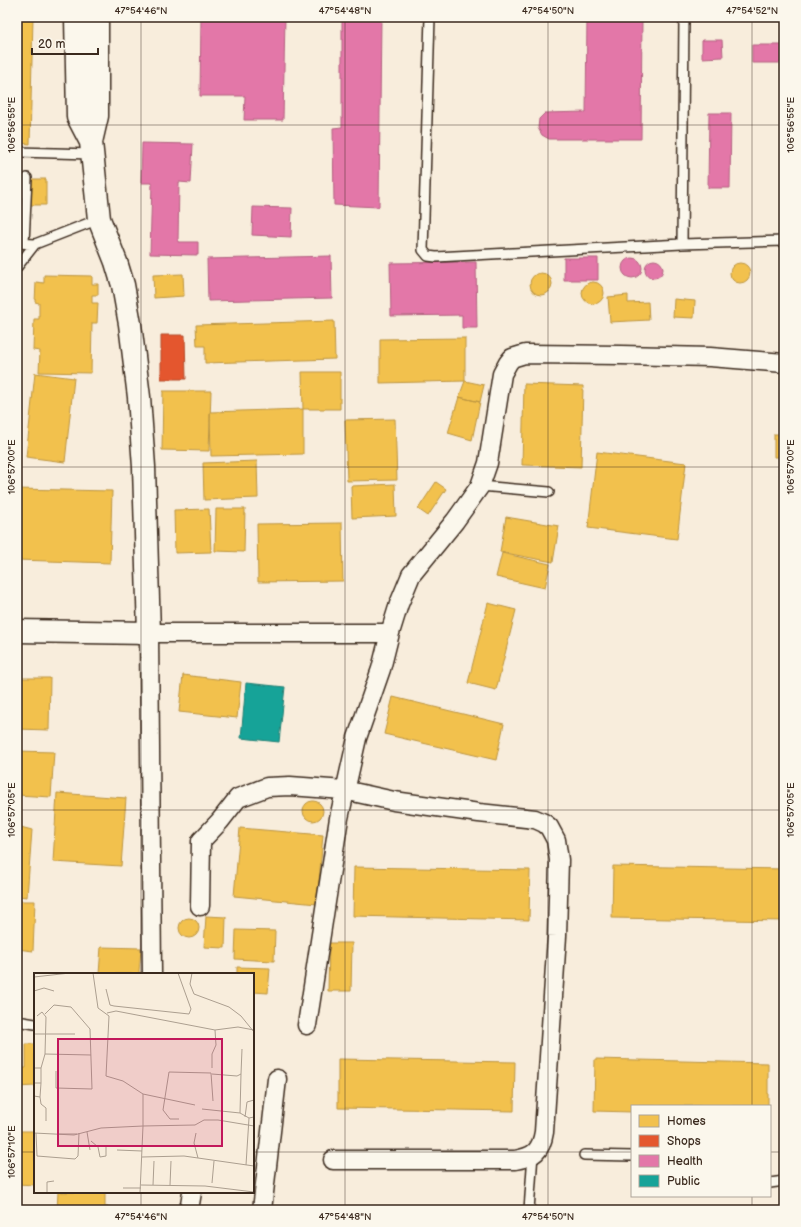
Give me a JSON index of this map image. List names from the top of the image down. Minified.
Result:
{"legend":["Homes","Shops","Health","Public"],"scale_bar":"20 m","coordinates":["47°54'46\"N","47°54'48\"N","47°54'50\"N","47°54'52\"N","106°56'55\"E","106°57'00\"E","106°57'05\"E","106°57'10\"E"]}
